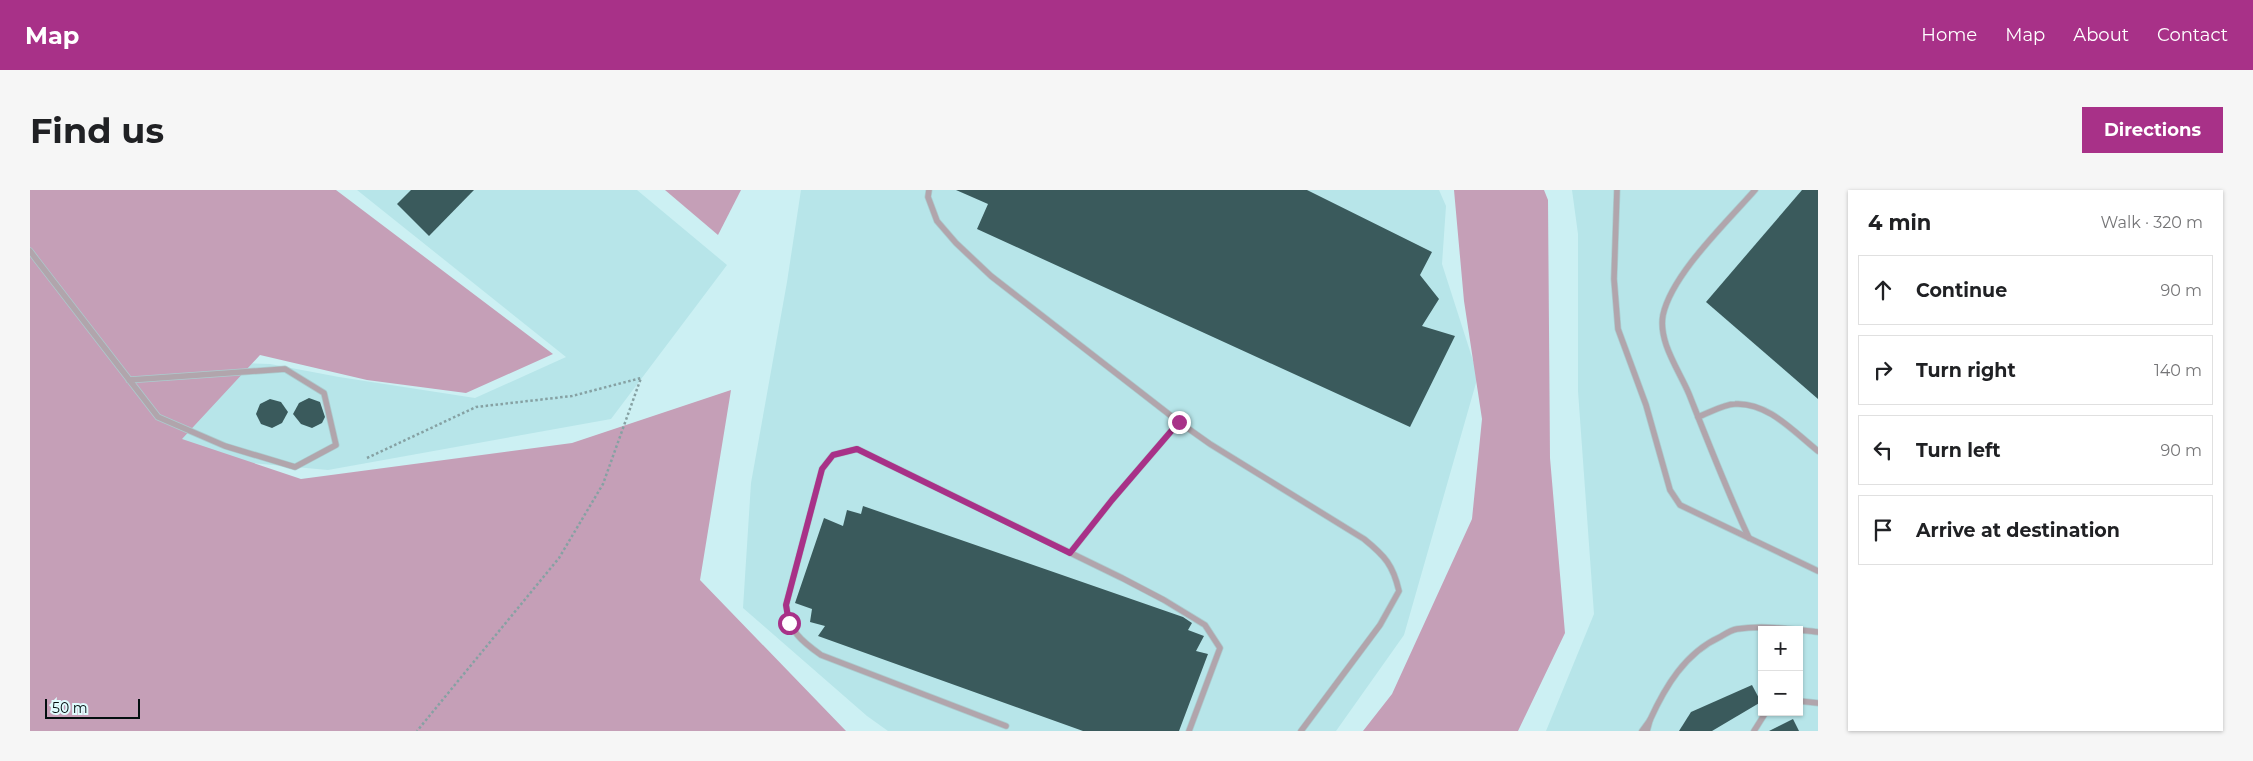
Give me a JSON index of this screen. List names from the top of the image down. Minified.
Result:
{"scale_bar":"50 m","page":{"header":"Map","nav":["Home","Map","About","Contact"],"buttons":"Directions","title":"Find us","heading":["4 min","Walk · 320 m"],"list":[["Continue","90 m"],["Turn right","140 m"],["Turn left","90 m"],"Arrive at destination"],"map_buttons":["+","−"],"scale":"50 m"}}
